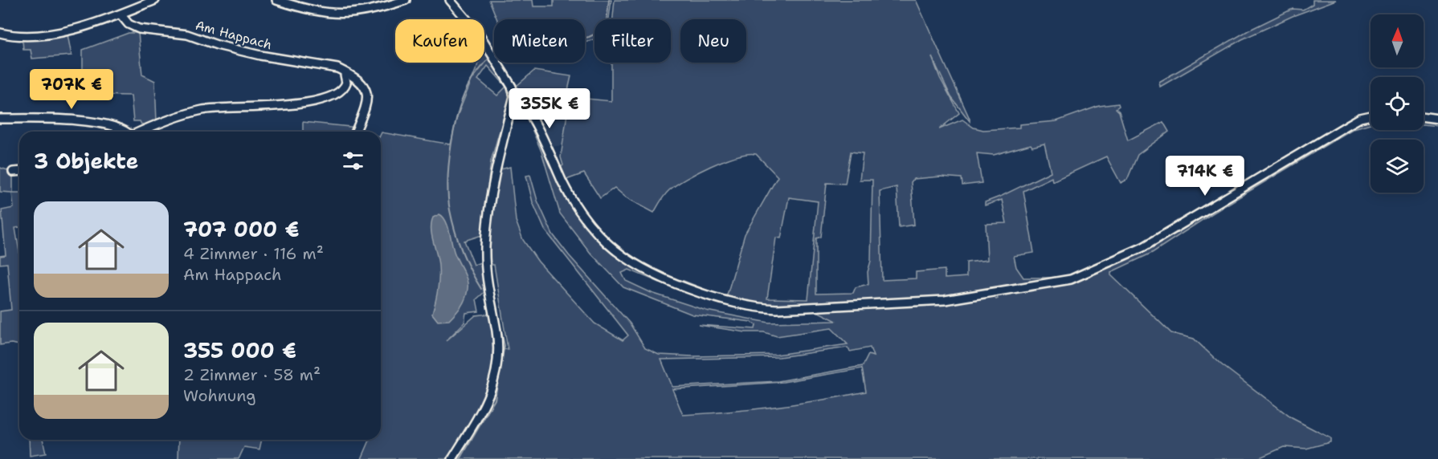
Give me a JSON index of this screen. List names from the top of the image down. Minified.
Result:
{"streets":{"street":["Am Happach"]},"north":"top","page":{"chip":["Kaufen","Mieten","Filter","Neu"],"price":["707K €","355K €","714K €"],"heading":"3 Objekte","list":[{"name":"707 000 €","note":"4 Zimmer · 116 m² · Am Happach"},{"name":"355 000 €","note":"2 Zimmer · 58 m² · Wohnung"}]}}
